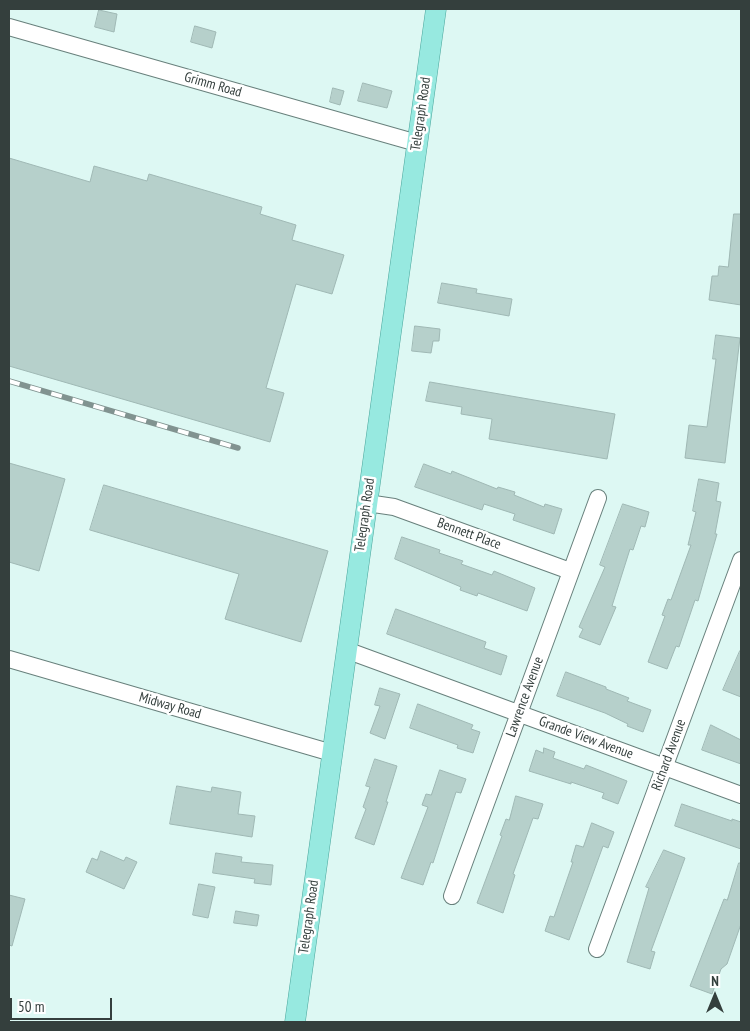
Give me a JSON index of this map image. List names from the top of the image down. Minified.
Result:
{"streets":{"main road":["Telegraph Road"],"street":["Grimm Road","Bennett Place","Lawrence Avenue","Midway Road","Grande View Avenue","Richard Avenue"]},"crossings":[["Grimm Road","Telegraph Road"],["Telegraph Road","Bennett Place"],["Telegraph Road","Midway Road"],["Telegraph Road","Grande View Avenue"],["Bennett Place","Lawrence Avenue"],["Lawrence Avenue","Grande View Avenue"],["Grande View Avenue","Richard Avenue"]],"scale_bar":"50 m","north":"top"}
